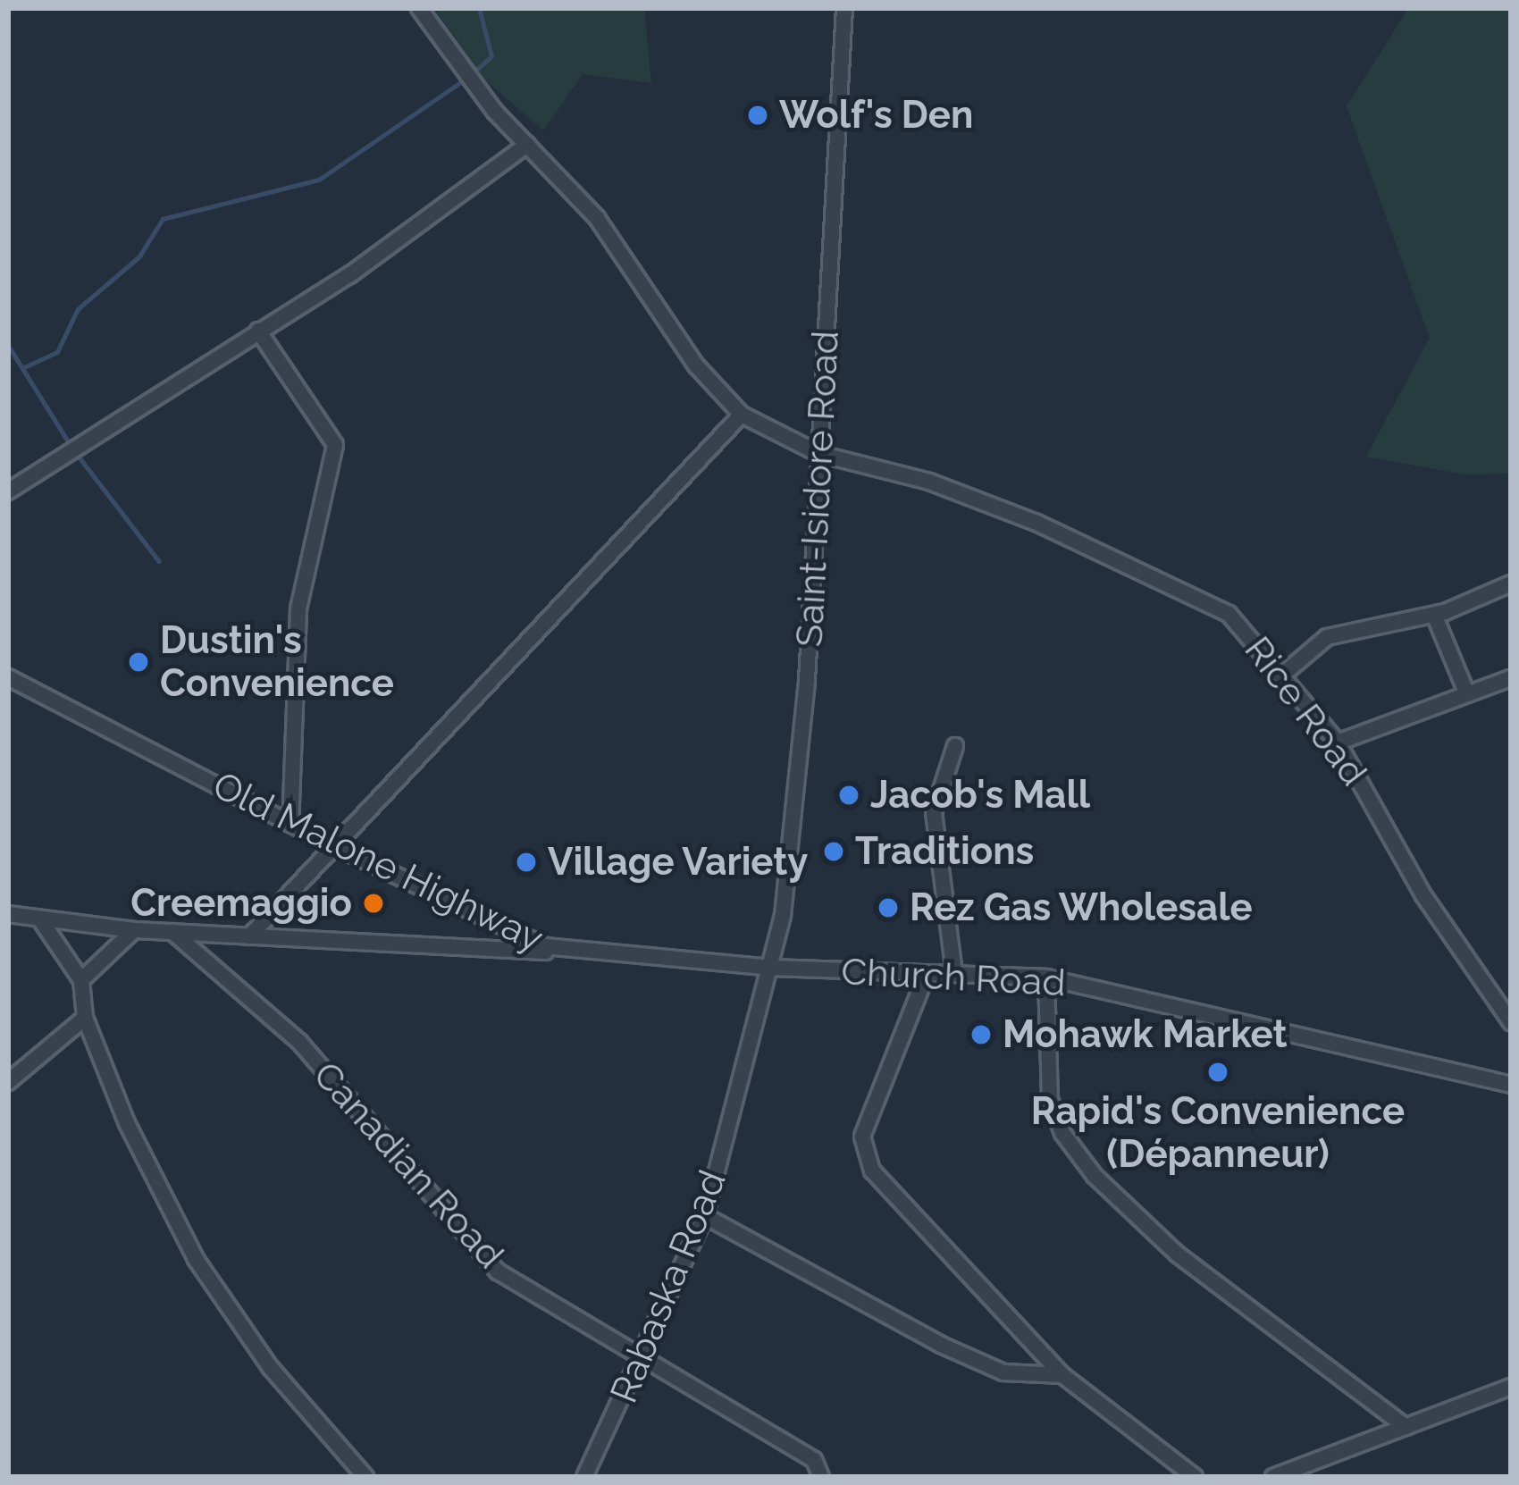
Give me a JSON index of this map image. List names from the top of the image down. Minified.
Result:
{"streets":{"street":["Saint-Isidore Road","Rice Road","Old Malone Highway","Church Road","Canadian Road","Rabaska Road"]},"crossings":[["Saint-Isidore Road","Rice Road"],["Saint-Isidore Road","Old Malone Highway"],["Saint-Isidore Road","Church Road"],["Saint-Isidore Road","Rabaska Road"],["Old Malone Highway","Church Road"],["Old Malone Highway","Rabaska Road"],["Church Road","Rabaska Road"],["Canadian Road","Rabaska Road"]],"places":["Wolf's Den","Dustin's Convenience","Jacob's Mall","Traditions","Village Variety","Creemaggio","Rez Gas Wholesale","Mohawk Market","Rapid's Convenience (Dépanneur)"]}
